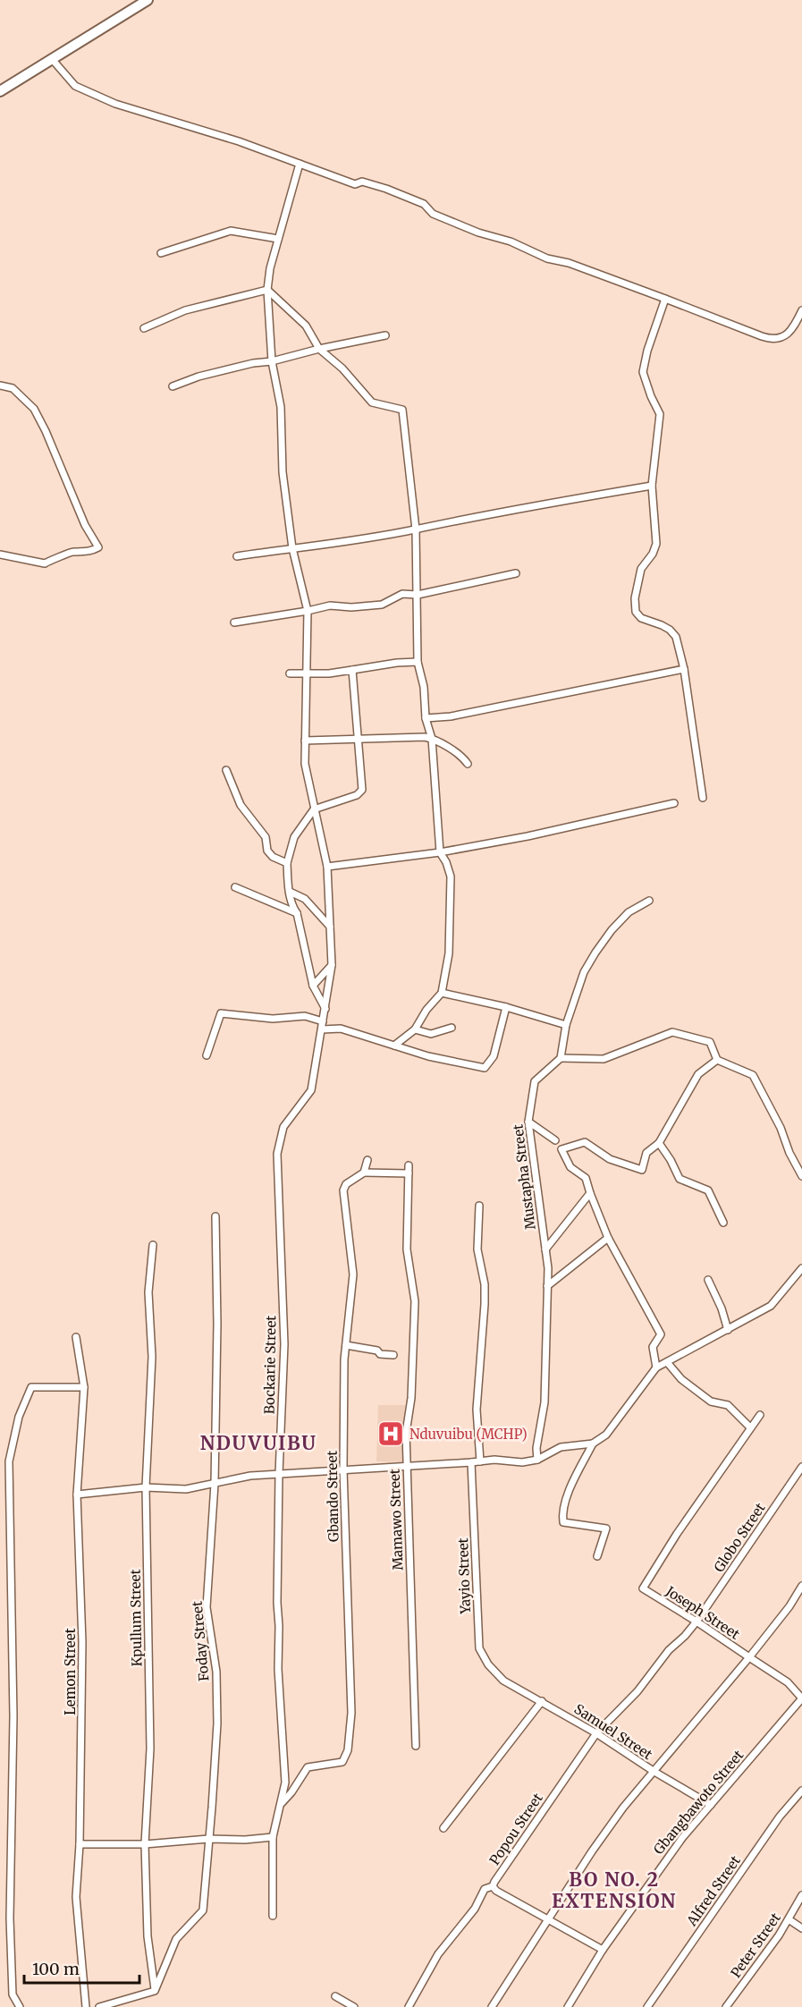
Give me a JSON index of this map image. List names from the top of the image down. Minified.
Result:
{"streets":{"street":["Mustapha Street","Bockarie Street","Gbando Street","Mamawo Street","Globo Street","Yayio Street","Joseph Street","Kpullum Street","Foday Street","Lemon Street","Samuel Street","Gbangbawoto Street","Popou Street","Alfred Street","Peter Street"]},"crossings":[["Bockarie Street","Gbando Street"],["Globo Street","Joseph Street"],["Globo Street","Samuel Street"],["Globo Street","Popou Street"],["Yayio Street","Samuel Street"],["Joseph Street","Gbangbawoto Street"],["Kpullum Street","Foday Street"],["Samuel Street","Gbangbawoto Street"],["Samuel Street","Popou Street"],["Gbangbawoto Street","Popou Street"]],"districts":["NDUVUIBU","BO NO. 2 EXTENSION"],"places":{"hospital":["Nduvuibu (MCHP)"]},"scale_bar":"100 m"}
